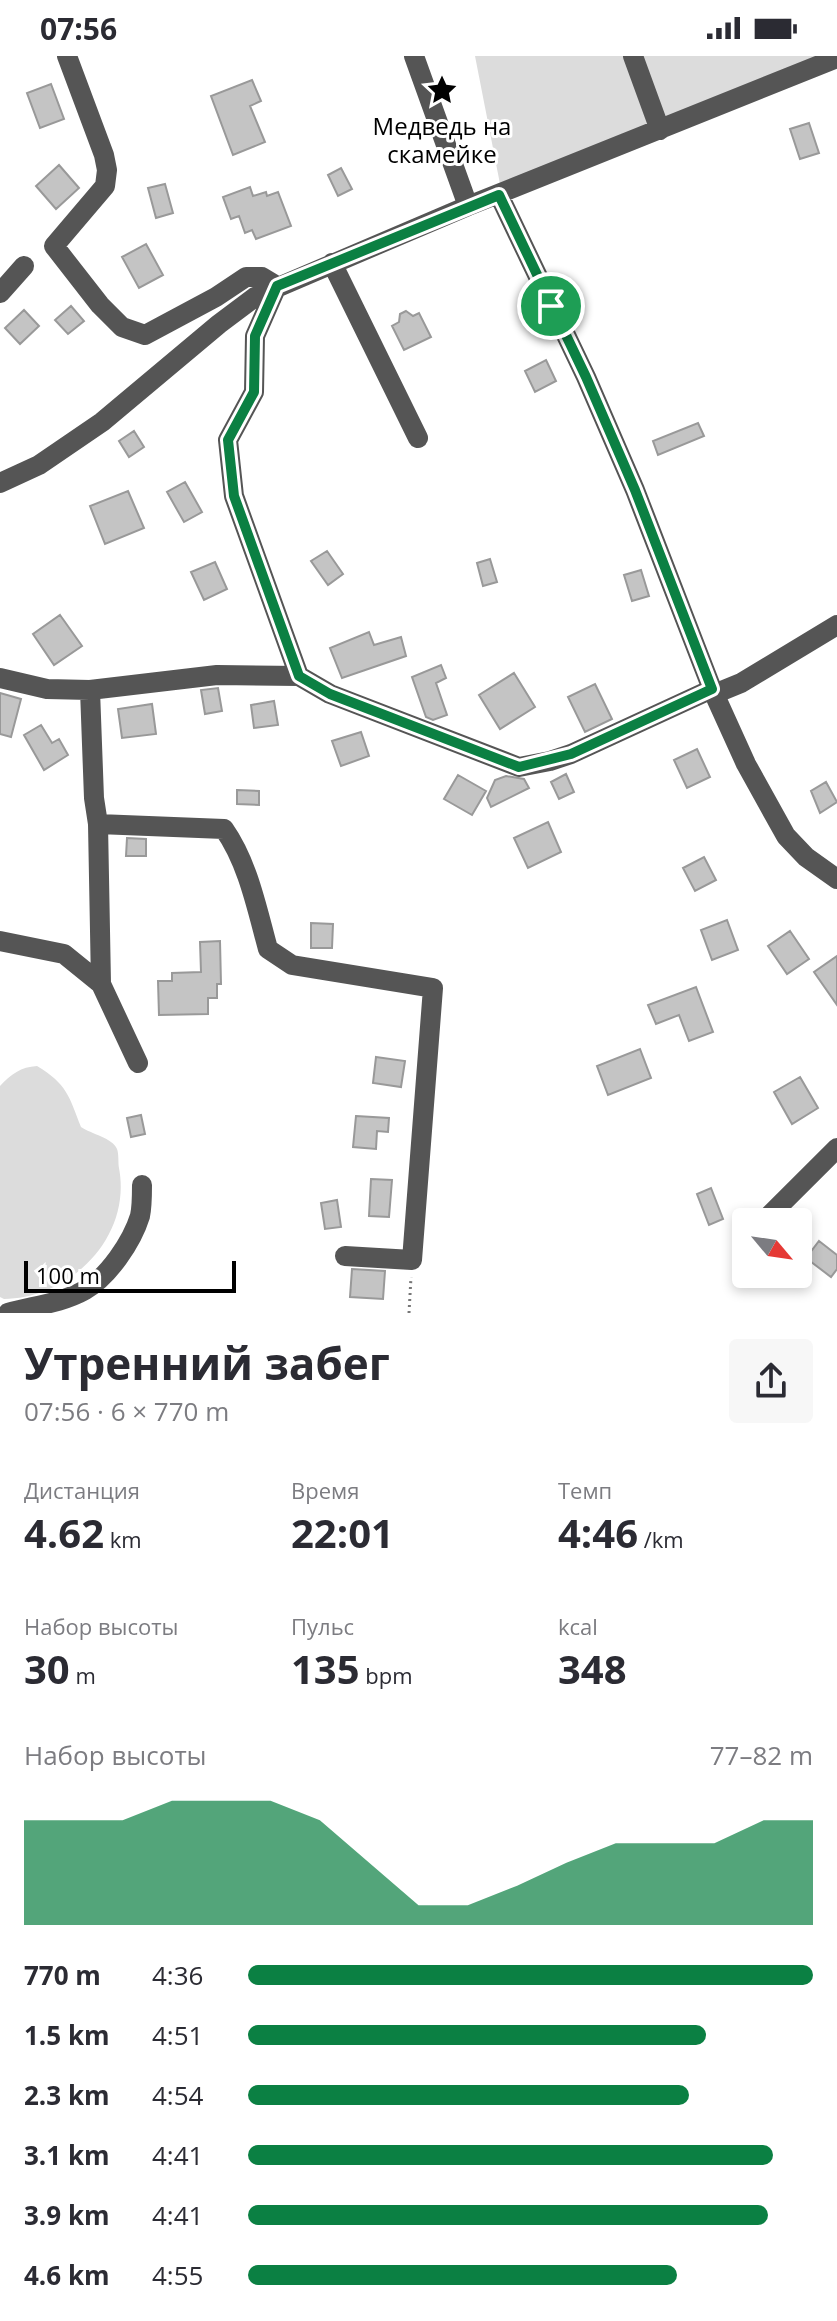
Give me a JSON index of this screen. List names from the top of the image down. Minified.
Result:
{"places":{"place":["Медведь на скамейке"]},"scale_bar":"100 m","north":"bottom right","page":{"status":"07:56","scale":"100 m","heading":["Утренний забег","07:56 · 6 × 770 m"],"stats":[["Дистанция","4.62 km"],["Время","22:01"],["Темп","4:46 /km"],["Набор высоты","30 m"],["Пульс","135 bpm"],["kcal","348"]],"chart":["Набор высоты","77–82 m"],"list":[{"name":"770 m","note":"4:36"},{"name":"1.5 km","note":"4:51"},{"name":"2.3 km","note":"4:54"},{"name":"3.1 km","note":"4:41"},{"name":"3.9 km","note":"4:41"},{"name":"4.6 km","note":"4:55"}]}}
